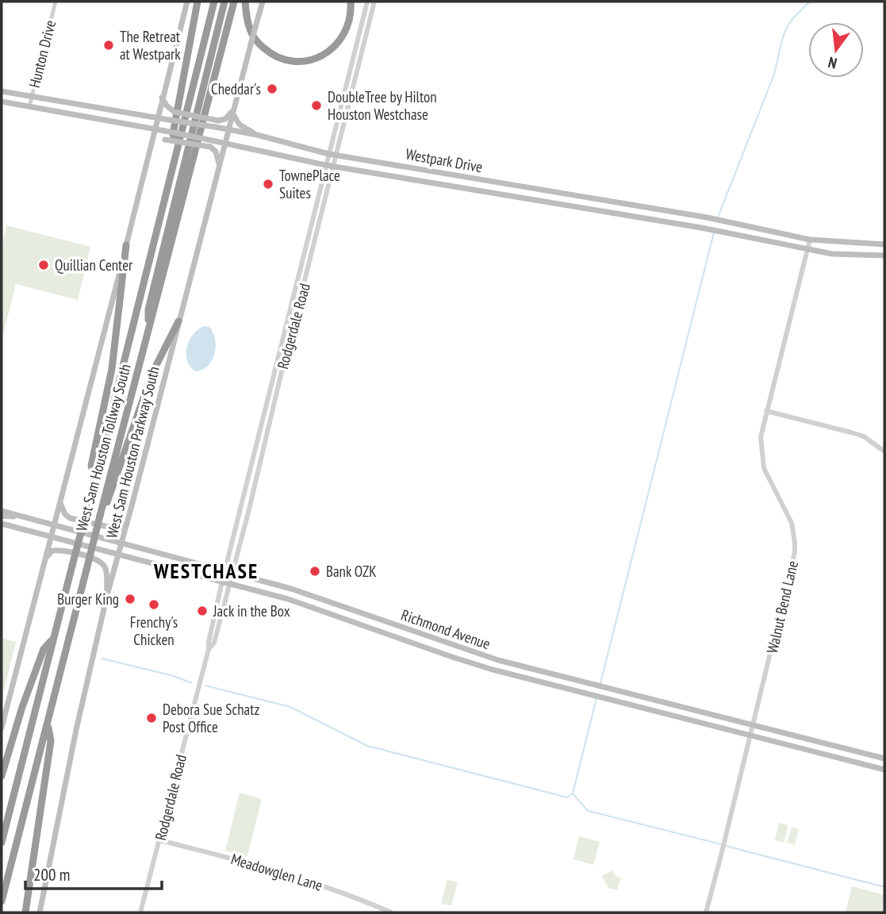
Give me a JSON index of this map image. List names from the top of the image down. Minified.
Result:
{"streets":{"highway":["West Sam Houston Tollway South"],"main road":["Westpark Drive","West Sam Houston Parkway South","Richmond Avenue"],"street":["Hunton Drive","Rodgerdale Road","Walnut Bend Lane","Meadowglen Lane"]},"crossings":[["Hunton Drive","Westpark Drive"],["Westpark Drive","Rodgerdale Road"],["Westpark Drive","West Sam Houston Parkway South"],["Westpark Drive","Walnut Bend Lane"],["Rodgerdale Road","Richmond Avenue"],["Rodgerdale Road","Meadowglen Lane"],["West Sam Houston Parkway South","Richmond Avenue"],["Walnut Bend Lane","Richmond Avenue"]],"districts":["WESTCHASE"],"places":["The Retreat at Westpark","Cheddar's","DoubleTree by Hilton Houston Westchase","TownePlace Suites","Quillian Center","Bank OZK","Burger King","Frenchy's Chicken","Jack in the Box","Debora Sue Schatz Post Office"],"scale_bar":"200 m","north":"bottom"}
